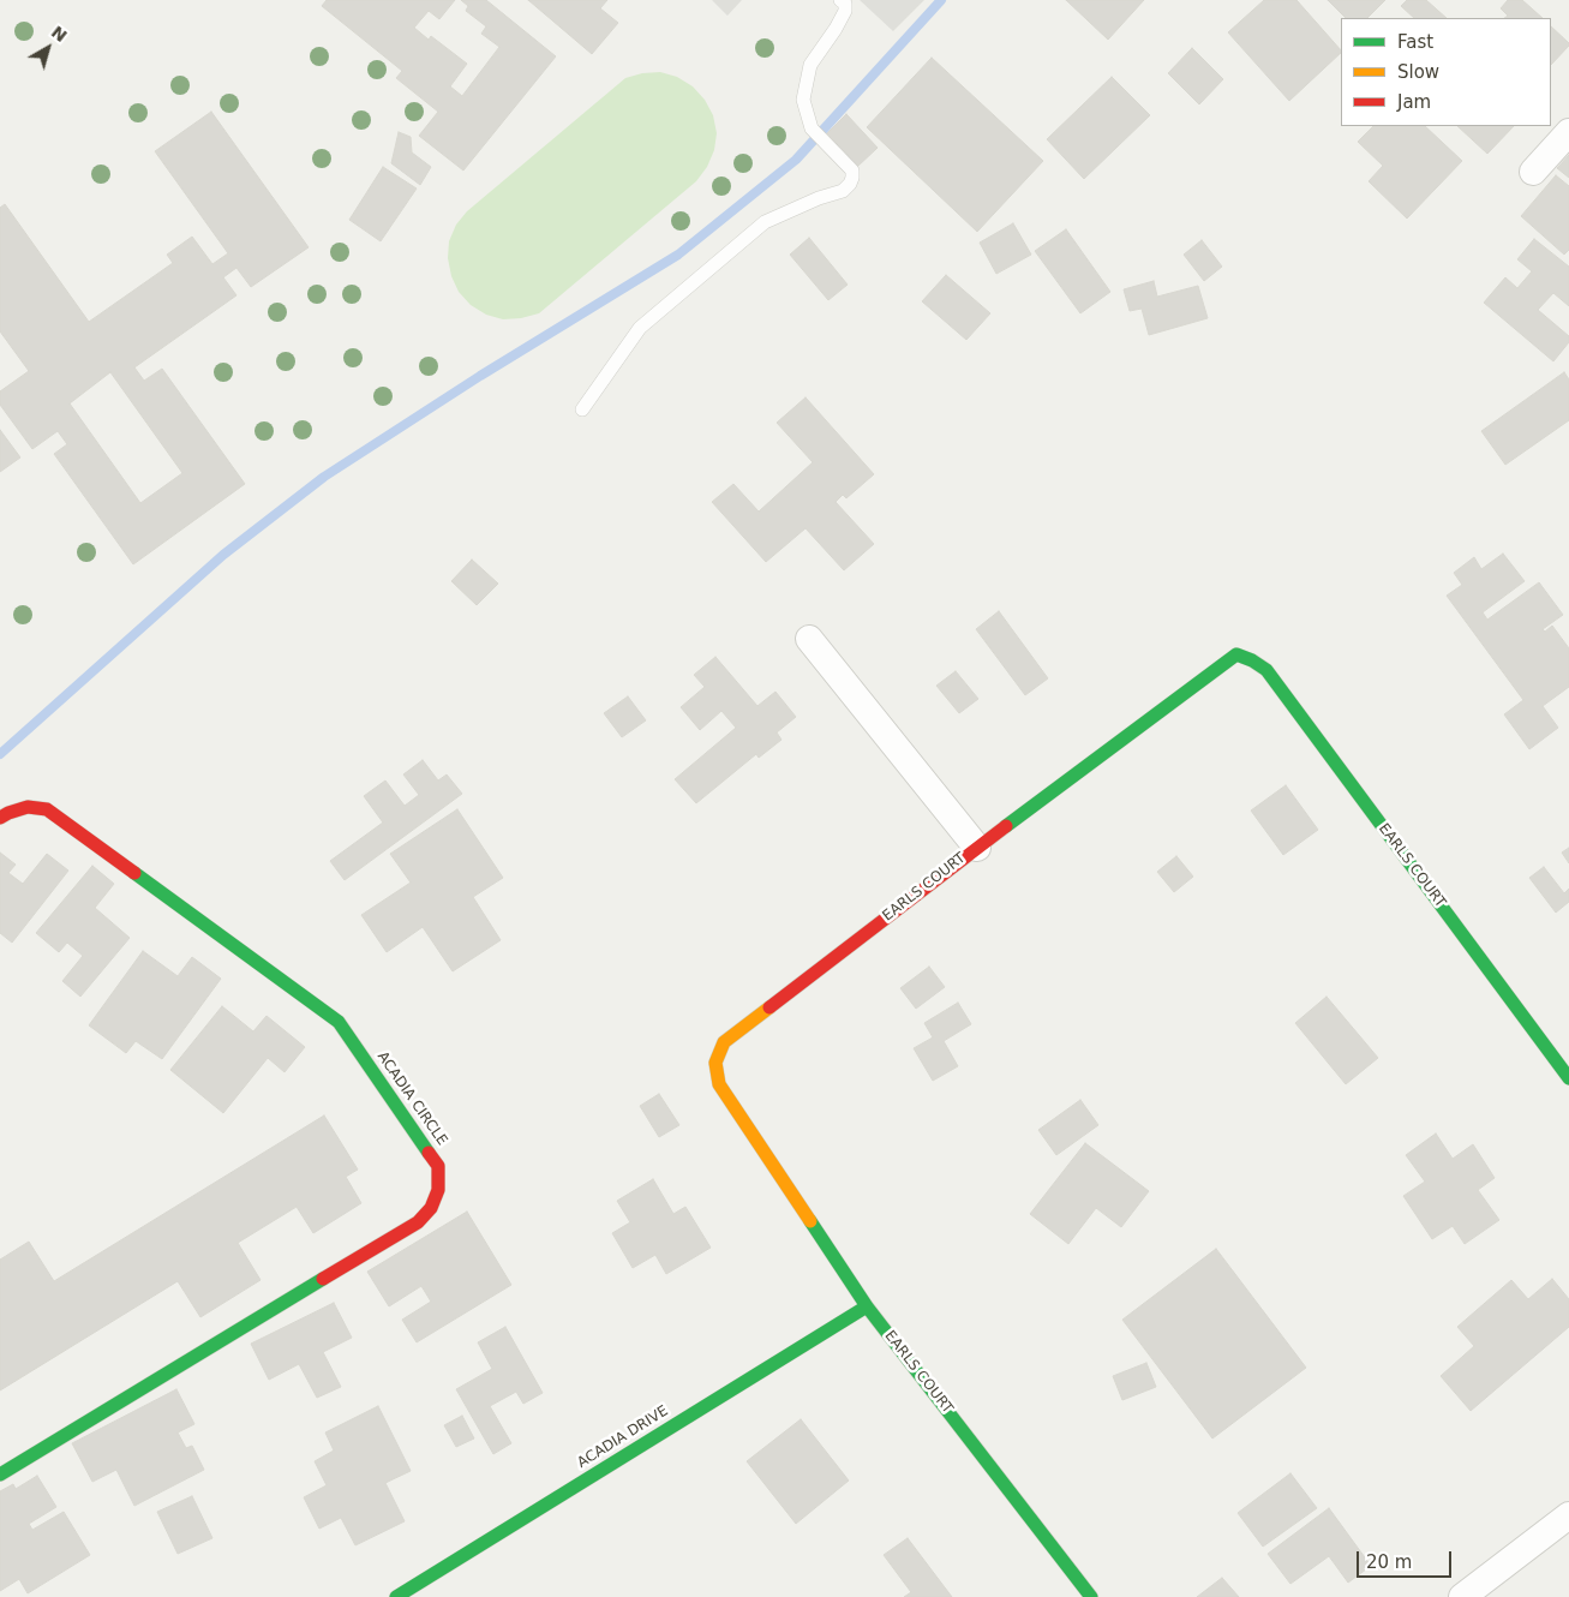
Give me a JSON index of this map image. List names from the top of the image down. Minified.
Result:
{"streets":{"street":["EARLS COURT","ACADIA CIRCLE","ACADIA DRIVE"]},"crossings":[["EARLS COURT","ACADIA DRIVE"]],"legend":["Fast","Slow","Jam"],"scale_bar":"20 m","north":"top right"}
